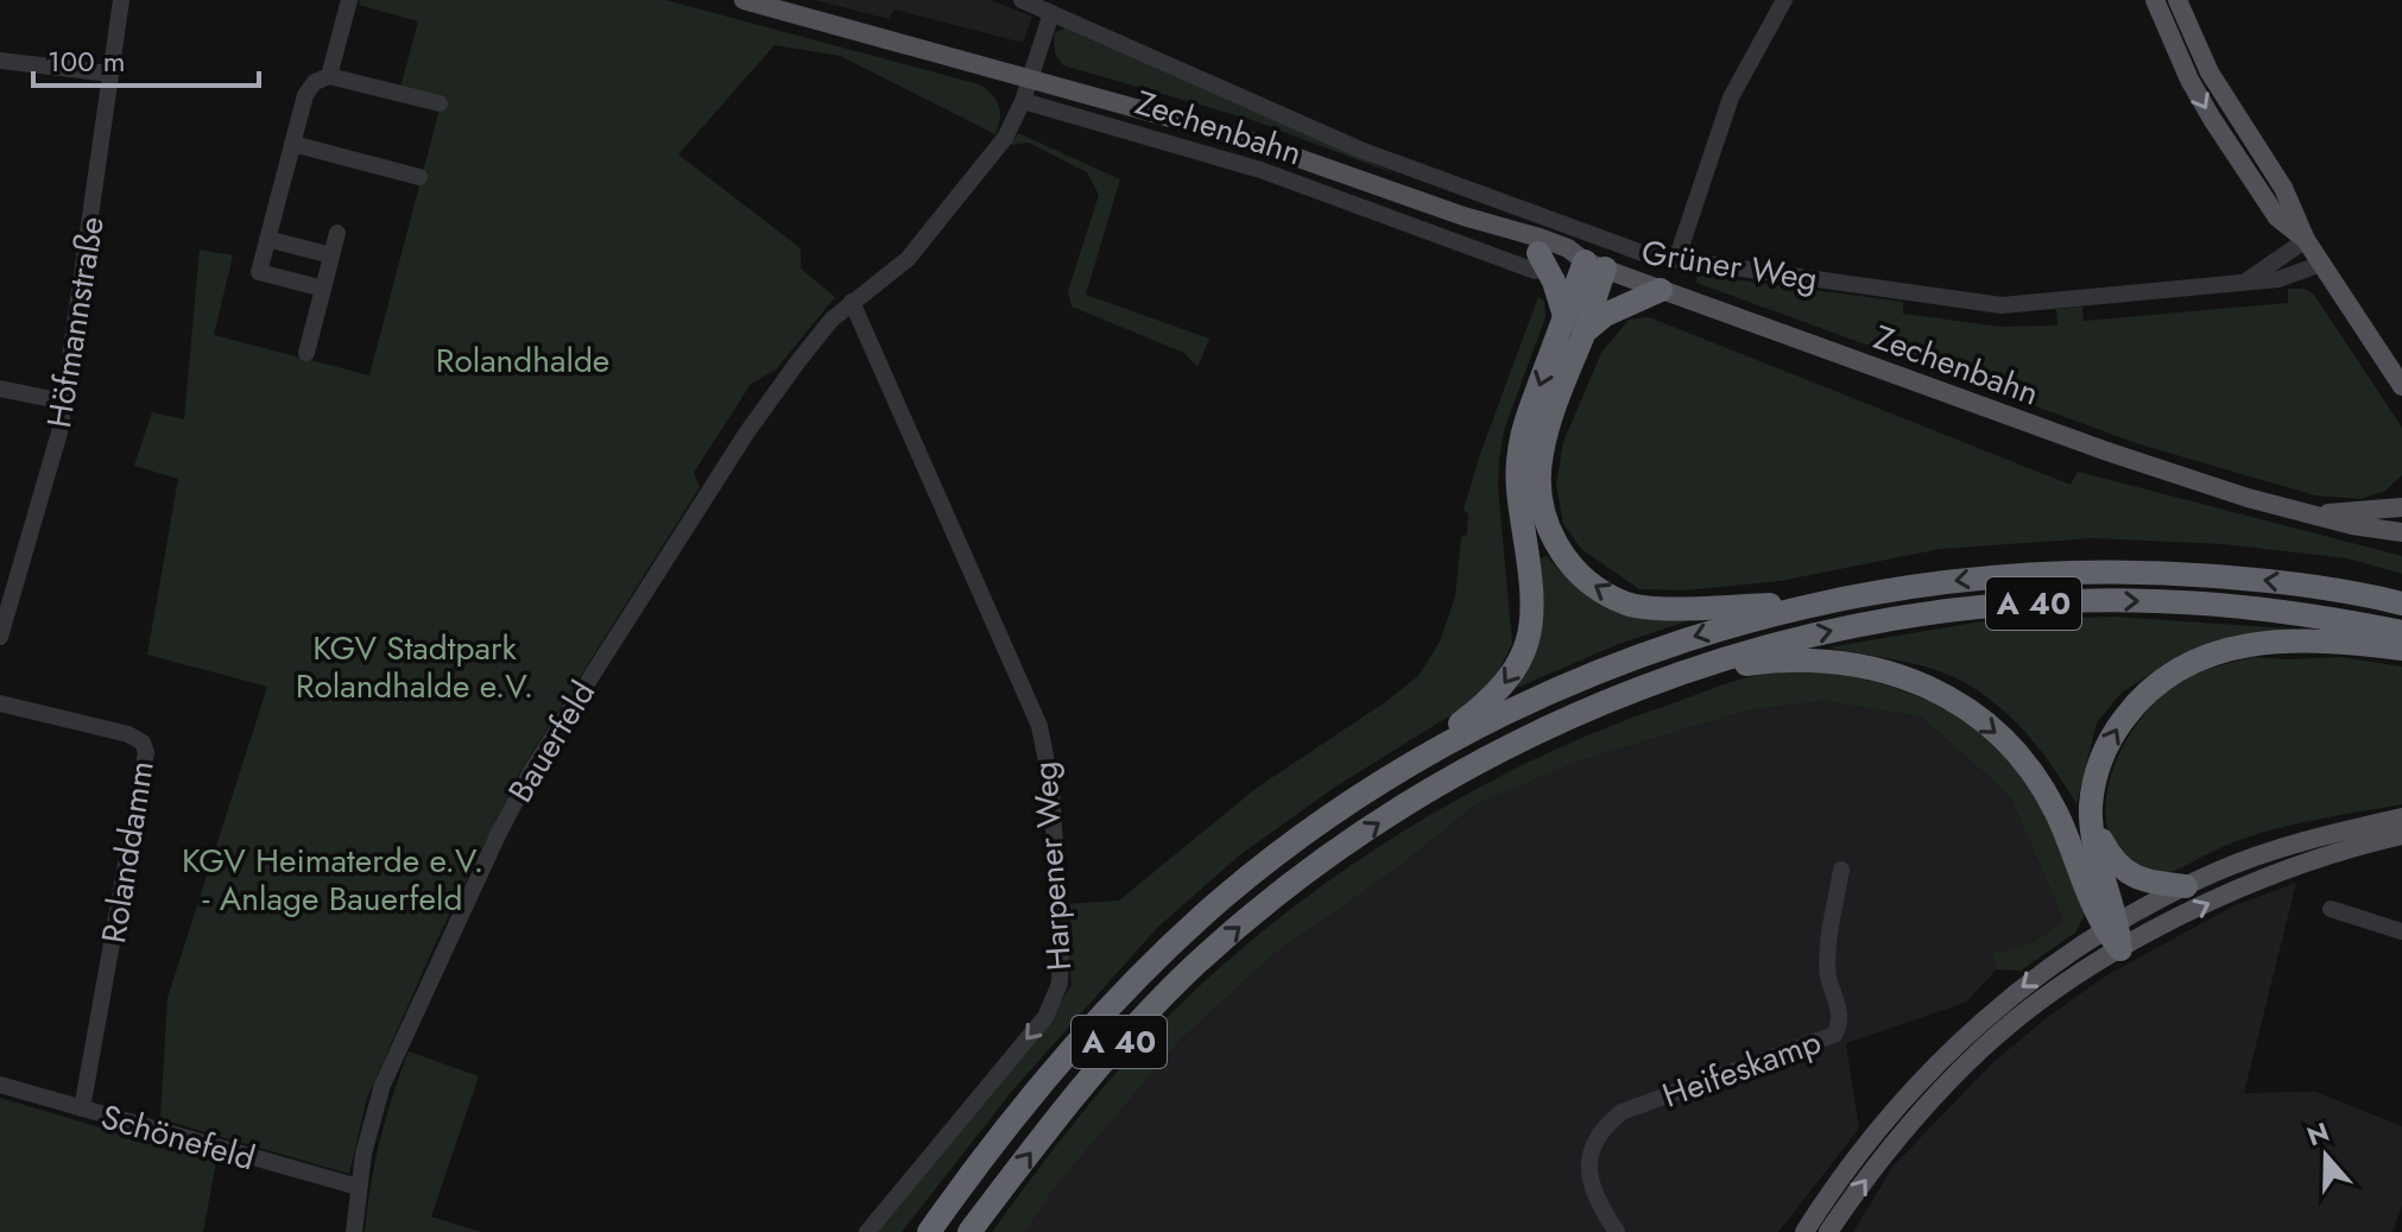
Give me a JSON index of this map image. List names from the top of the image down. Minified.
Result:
{"streets":{"highway":["A 40"],"main road":["Zechenbahn"],"street":["Grüner Weg","Höfmannstraße","Bauerfeld","Rolanddamm","Harpener Weg","Heifeskamp","Schönefeld"]},"crossings":[["Zechenbahn","Bauerfeld"],["Grüner Weg","Bauerfeld"],["Bauerfeld","Harpener Weg"],["Bauerfeld","Schönefeld"],["Rolanddamm","Schönefeld"]],"one_way":["Harpener Weg"],"parks":["Rolandhalde","KGV Stadtpark Rolandhalde e.V.","KGV Heimaterde e.V. - Anlage Bauerfeld"],"scale_bar":"100 m","north":"top"}
